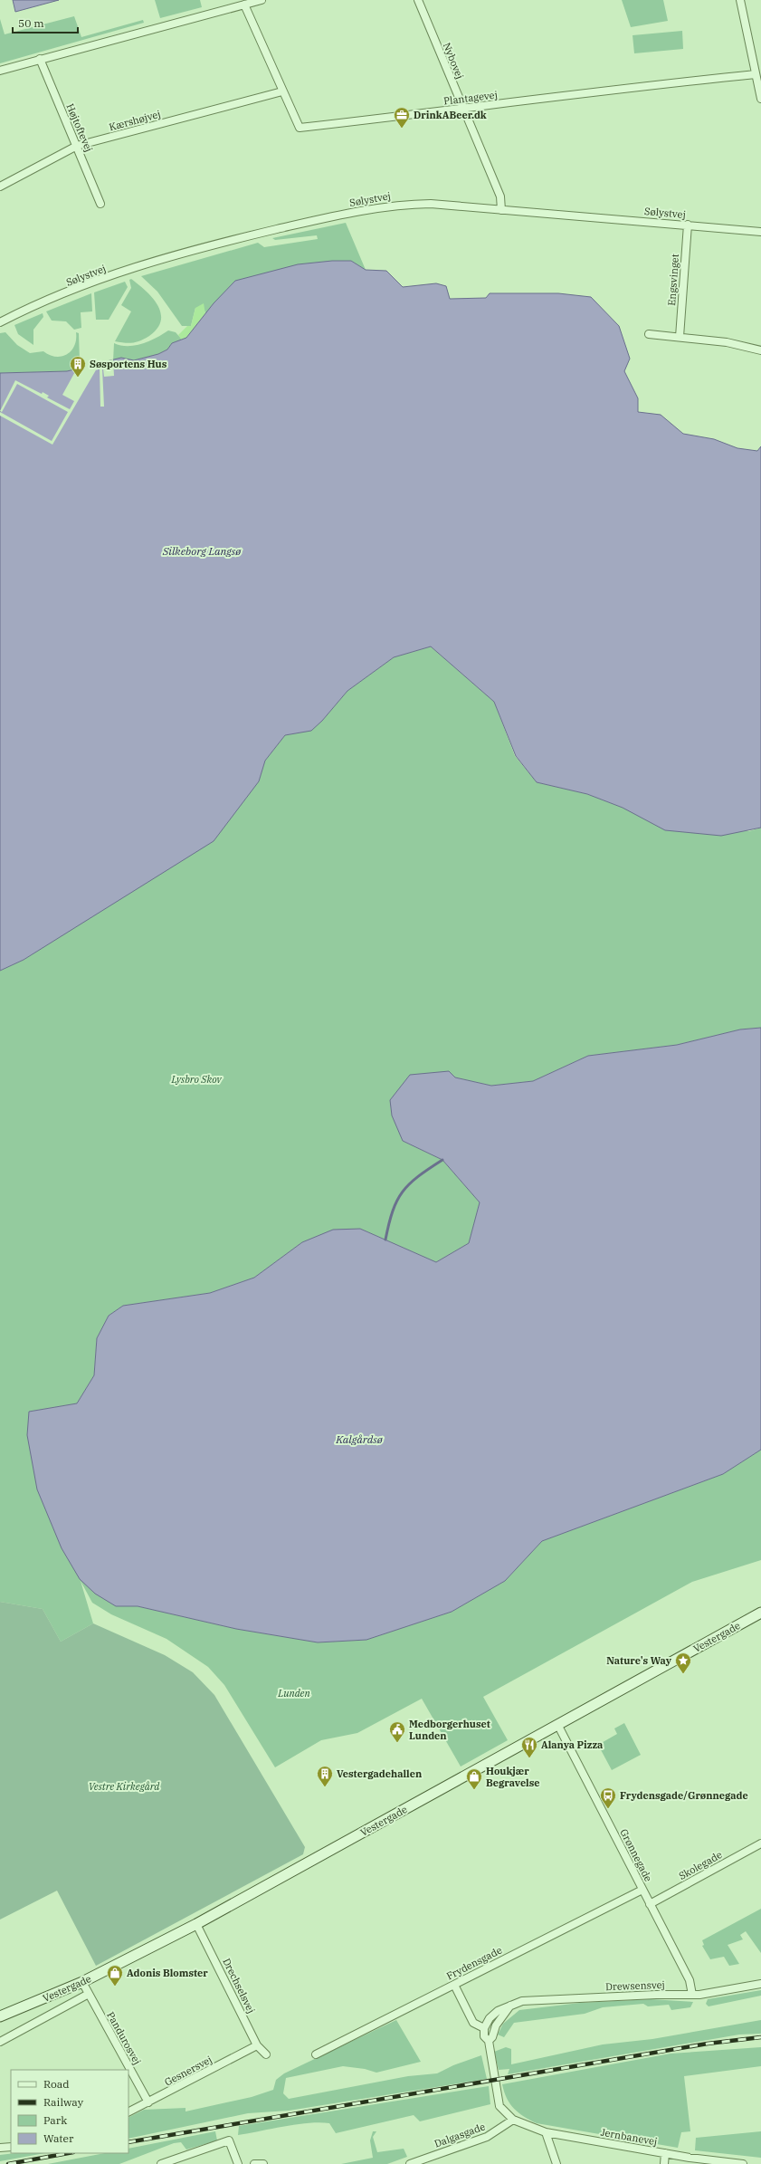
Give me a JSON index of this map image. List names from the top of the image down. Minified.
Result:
{"streets":{"street":["Nybovej","Plantagevej","Kærshøjvej","Højtoftevej","Sølystvej","Engsvinget","Vestergade","Grønnegade","Skolegade","Frydensgade","Drechselsvej","Drewsensvej","Pandurosvej","Gesnersvej","Dalgasgade","Jernbanevej"]},"crossings":[["Nybovej","Plantagevej"],["Nybovej","Sølystvej"],["Plantagevej","Kærshøjvej"],["Kærshøjvej","Højtoftevej"],["Sølystvej","Engsvinget"],["Vestergade","Grønnegade"],["Vestergade","Drechselsvej"],["Vestergade","Pandurosvej"],["Grønnegade","Skolegade"],["Grønnegade","Frydensgade"],["Grønnegade","Drewsensvej"],["Drechselsvej","Gesnersvej"],["Pandurosvej","Gesnersvej"],["Dalgasgade","Jernbanevej"]],"water":["Silkeborg Langsø","Kalgårdsø"],"parks":["Lysbro Skov","Lunden","Vestre Kirkegård"],"places":{"office":["DrinkABeer.dk"],"building":["Søsportens Hus","Vestergadehallen"],"place":["Nature's Way"],"public building":["Medborgerhuset Lunden"],"restaurant":["Alanya Pizza"],"shop":["Houkjær Begravelse","Adonis Blomster"],"bus stop":["Frydensgade/Grønnegade"]},"legend":["Road","Railway","Park","Water"],"scale_bar":"50 m"}
